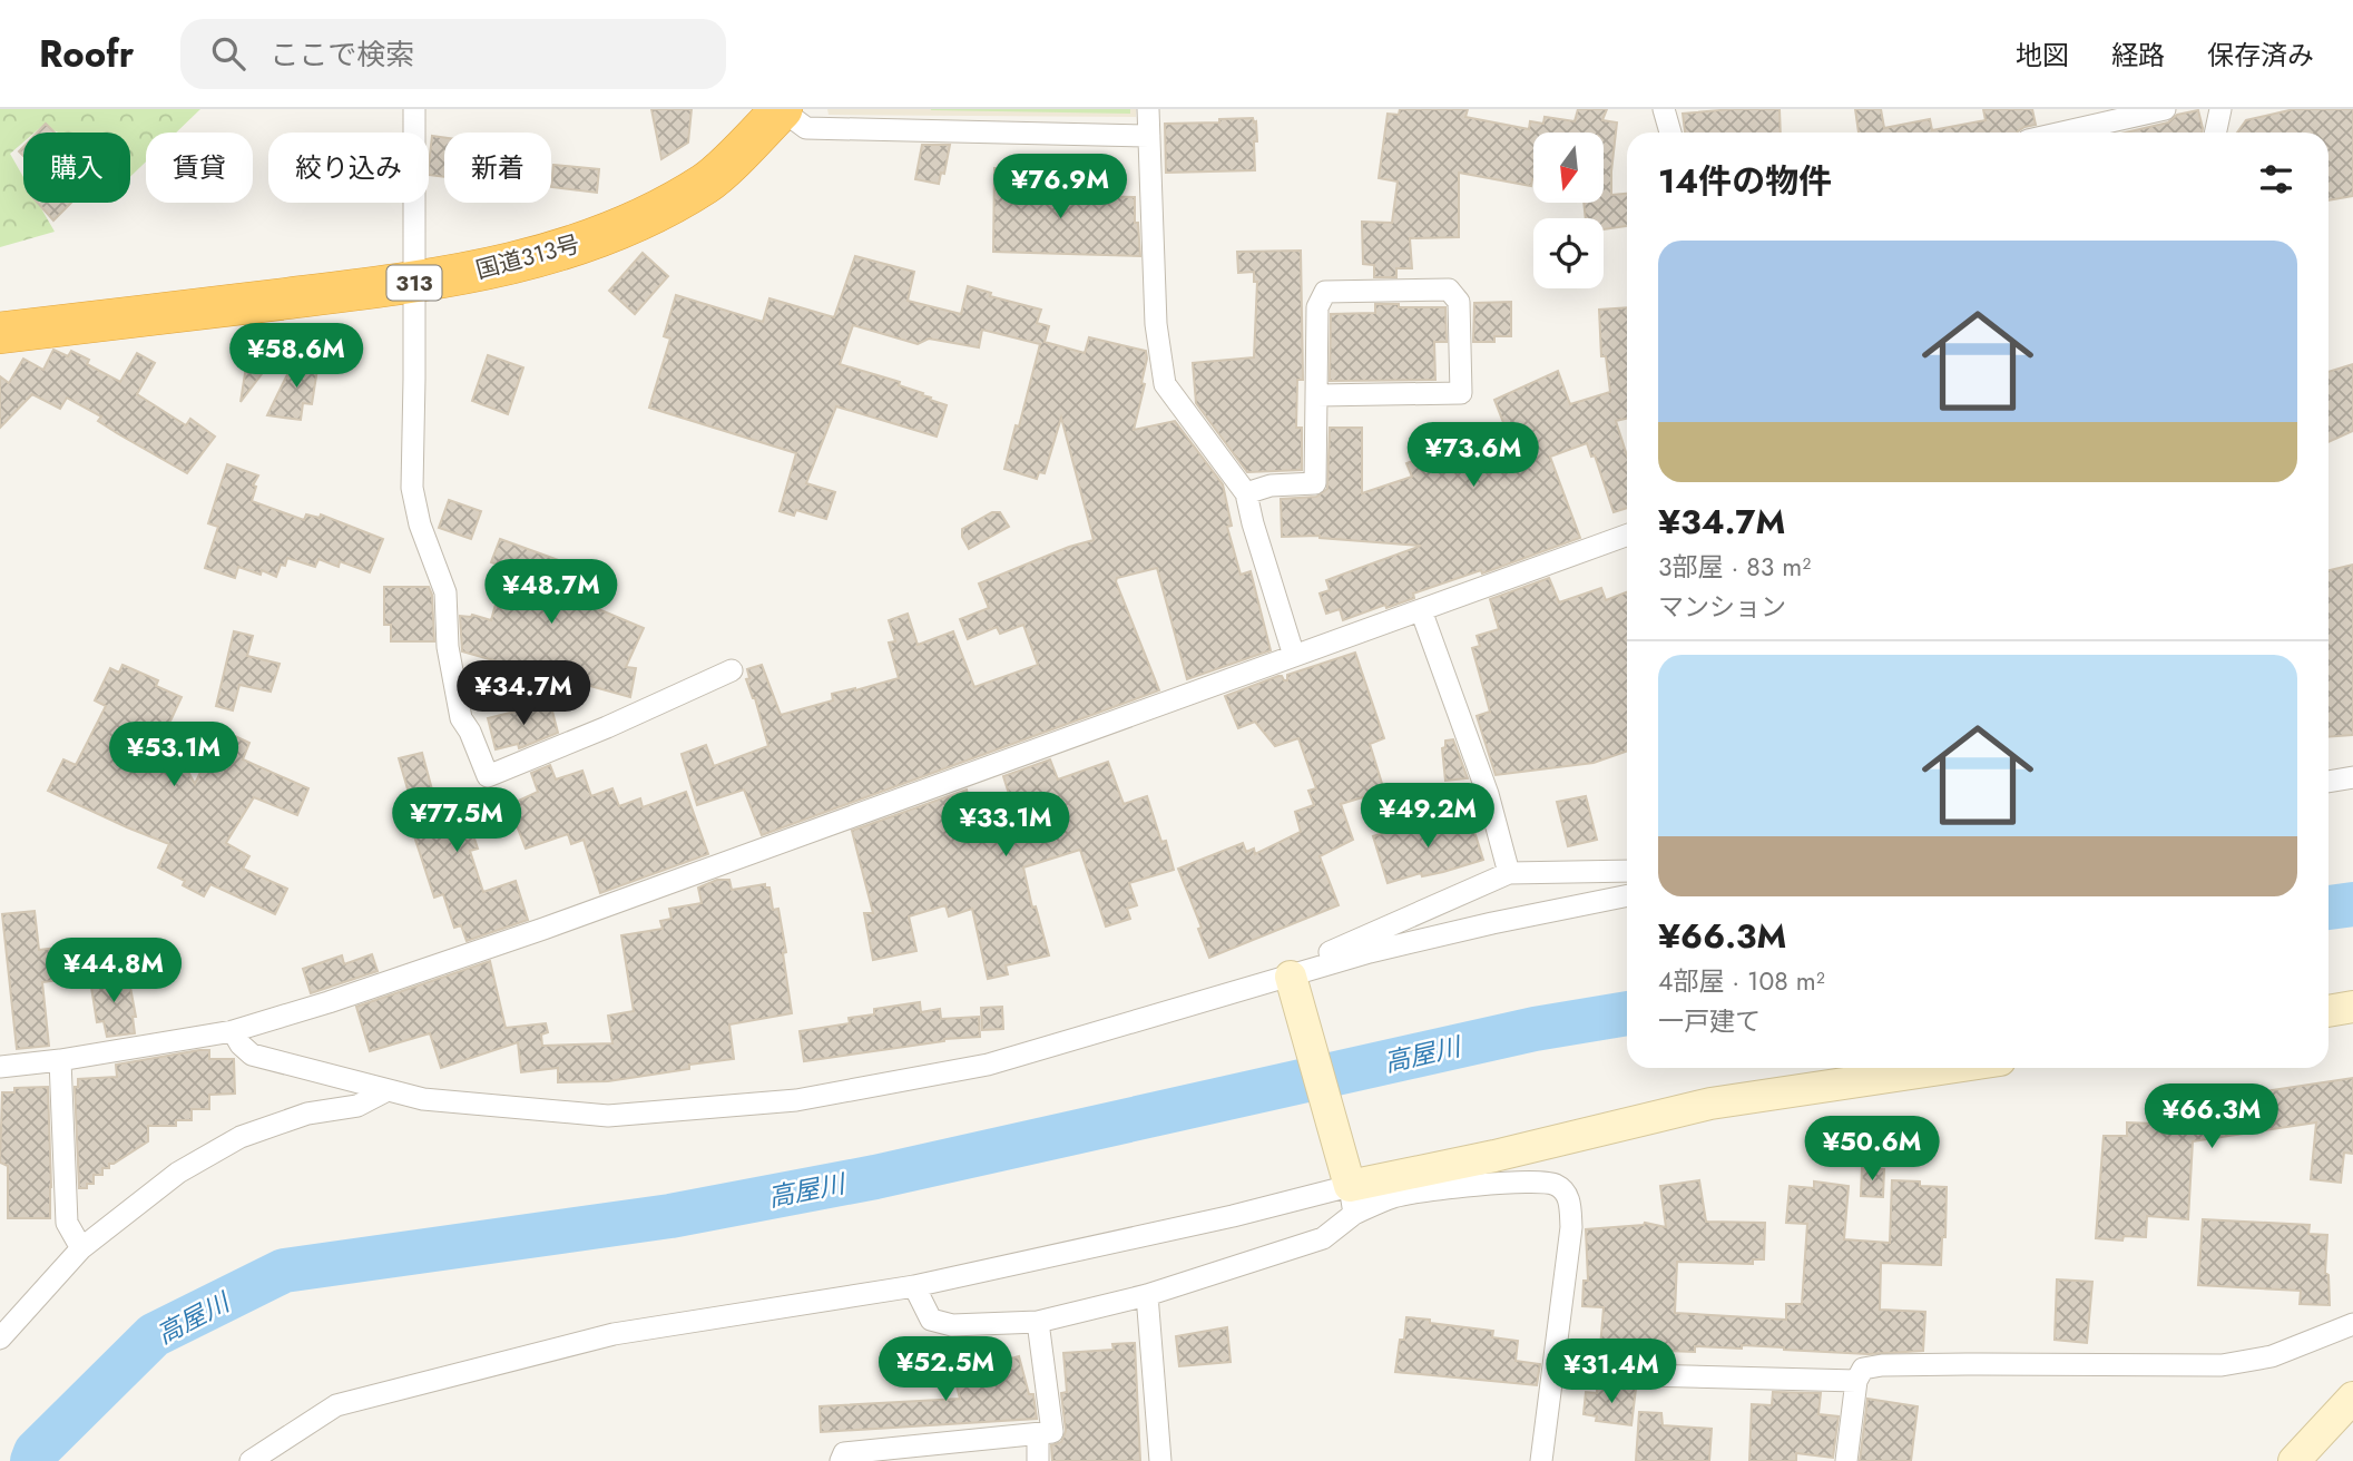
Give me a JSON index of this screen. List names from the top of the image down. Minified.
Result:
{"streets":{"highway":["国道313号","313"]},"water":["高屋川"],"north":"bottom","page":{"header":"Roofr","search":"ここで検索","nav":["地図","経路","保存済み"],"chip":["購入","賃貸","絞り込み","新着"],"heading":"14件の物件","price":["¥76.9M","¥58.6M","¥73.6M","¥48.7M","¥34.7M","¥53.1M","¥49.2M","¥77.5M","¥33.1M","¥44.8M","¥66.3M","¥50.6M","¥52.5M","¥31.4M"],"list":[{"name":"¥34.7M","note":"3部屋 · 83 m² · マンション"},{"name":"¥66.3M","note":"4部屋 · 108 m² · 一戸建て"}]}}
